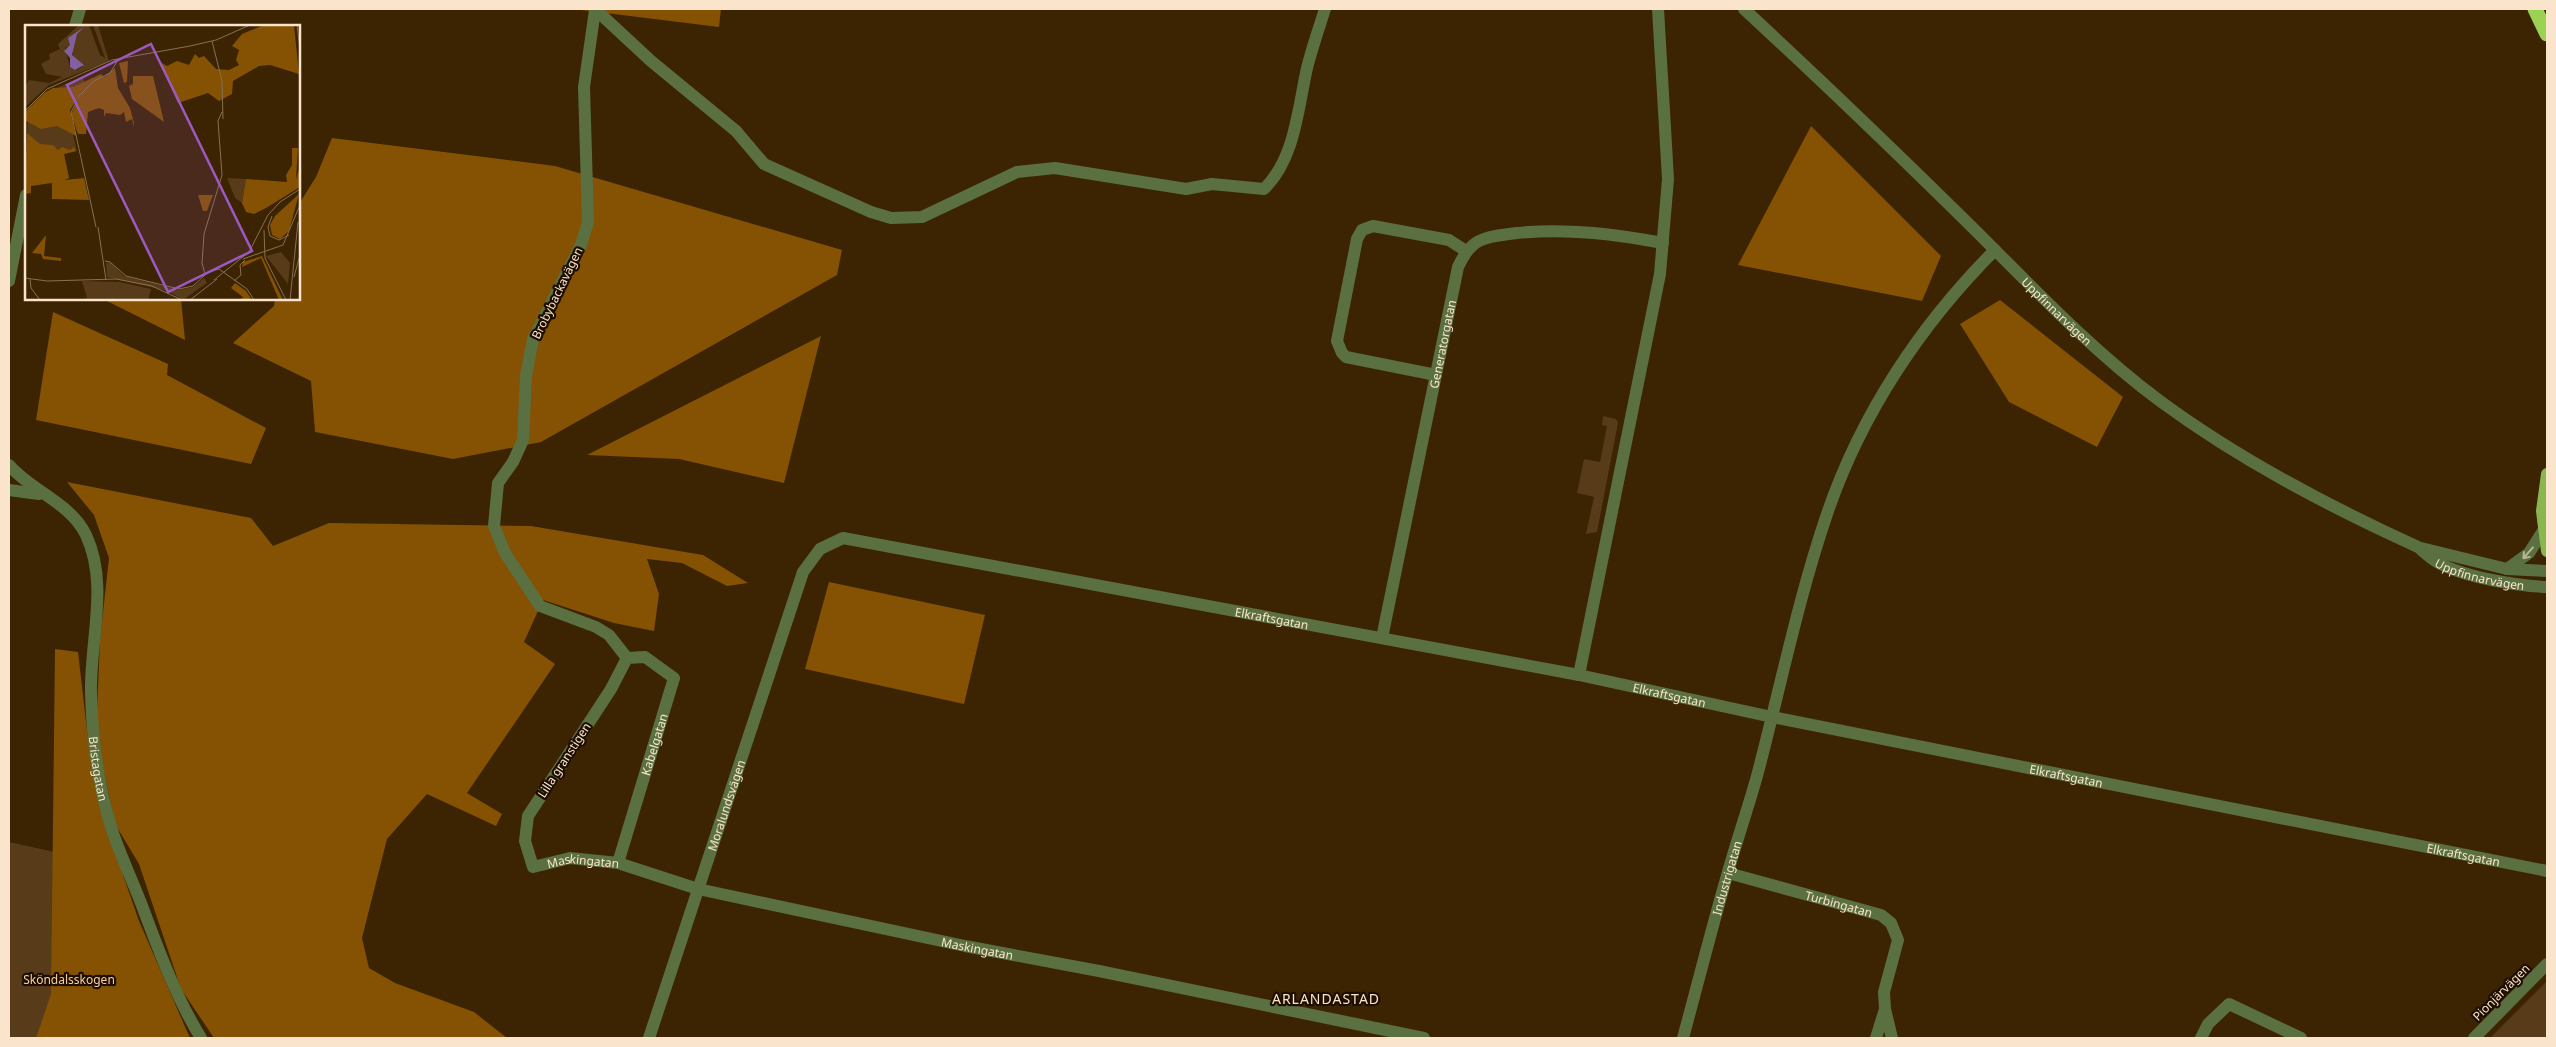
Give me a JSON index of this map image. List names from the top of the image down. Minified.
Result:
{"streets":{"street":["Brobybackavägen","Uppfinnarvägen","Generatorgatan","Elkraftsgatan","Kabelgatan","Lilla granstigen","Bristagatan","Moralundsvägen","Maskingatan","Industrigatan","Turbingatan","Pionjärvägen"]},"crossings":[["Brobybackavägen","Kabelgatan"],["Brobybackavägen","Lilla granstigen"],["Uppfinnarvägen","Industrigatan"],["Generatorgatan","Elkraftsgatan"],["Elkraftsgatan","Moralundsvägen"],["Elkraftsgatan","Industrigatan"],["Kabelgatan","Lilla granstigen"],["Kabelgatan","Maskingatan"],["Lilla granstigen","Maskingatan"],["Moralundsvägen","Maskingatan"],["Industrigatan","Turbingatan"]],"districts":["ARLANDASTAD"],"parks":["Sköndalsskogen"]}
